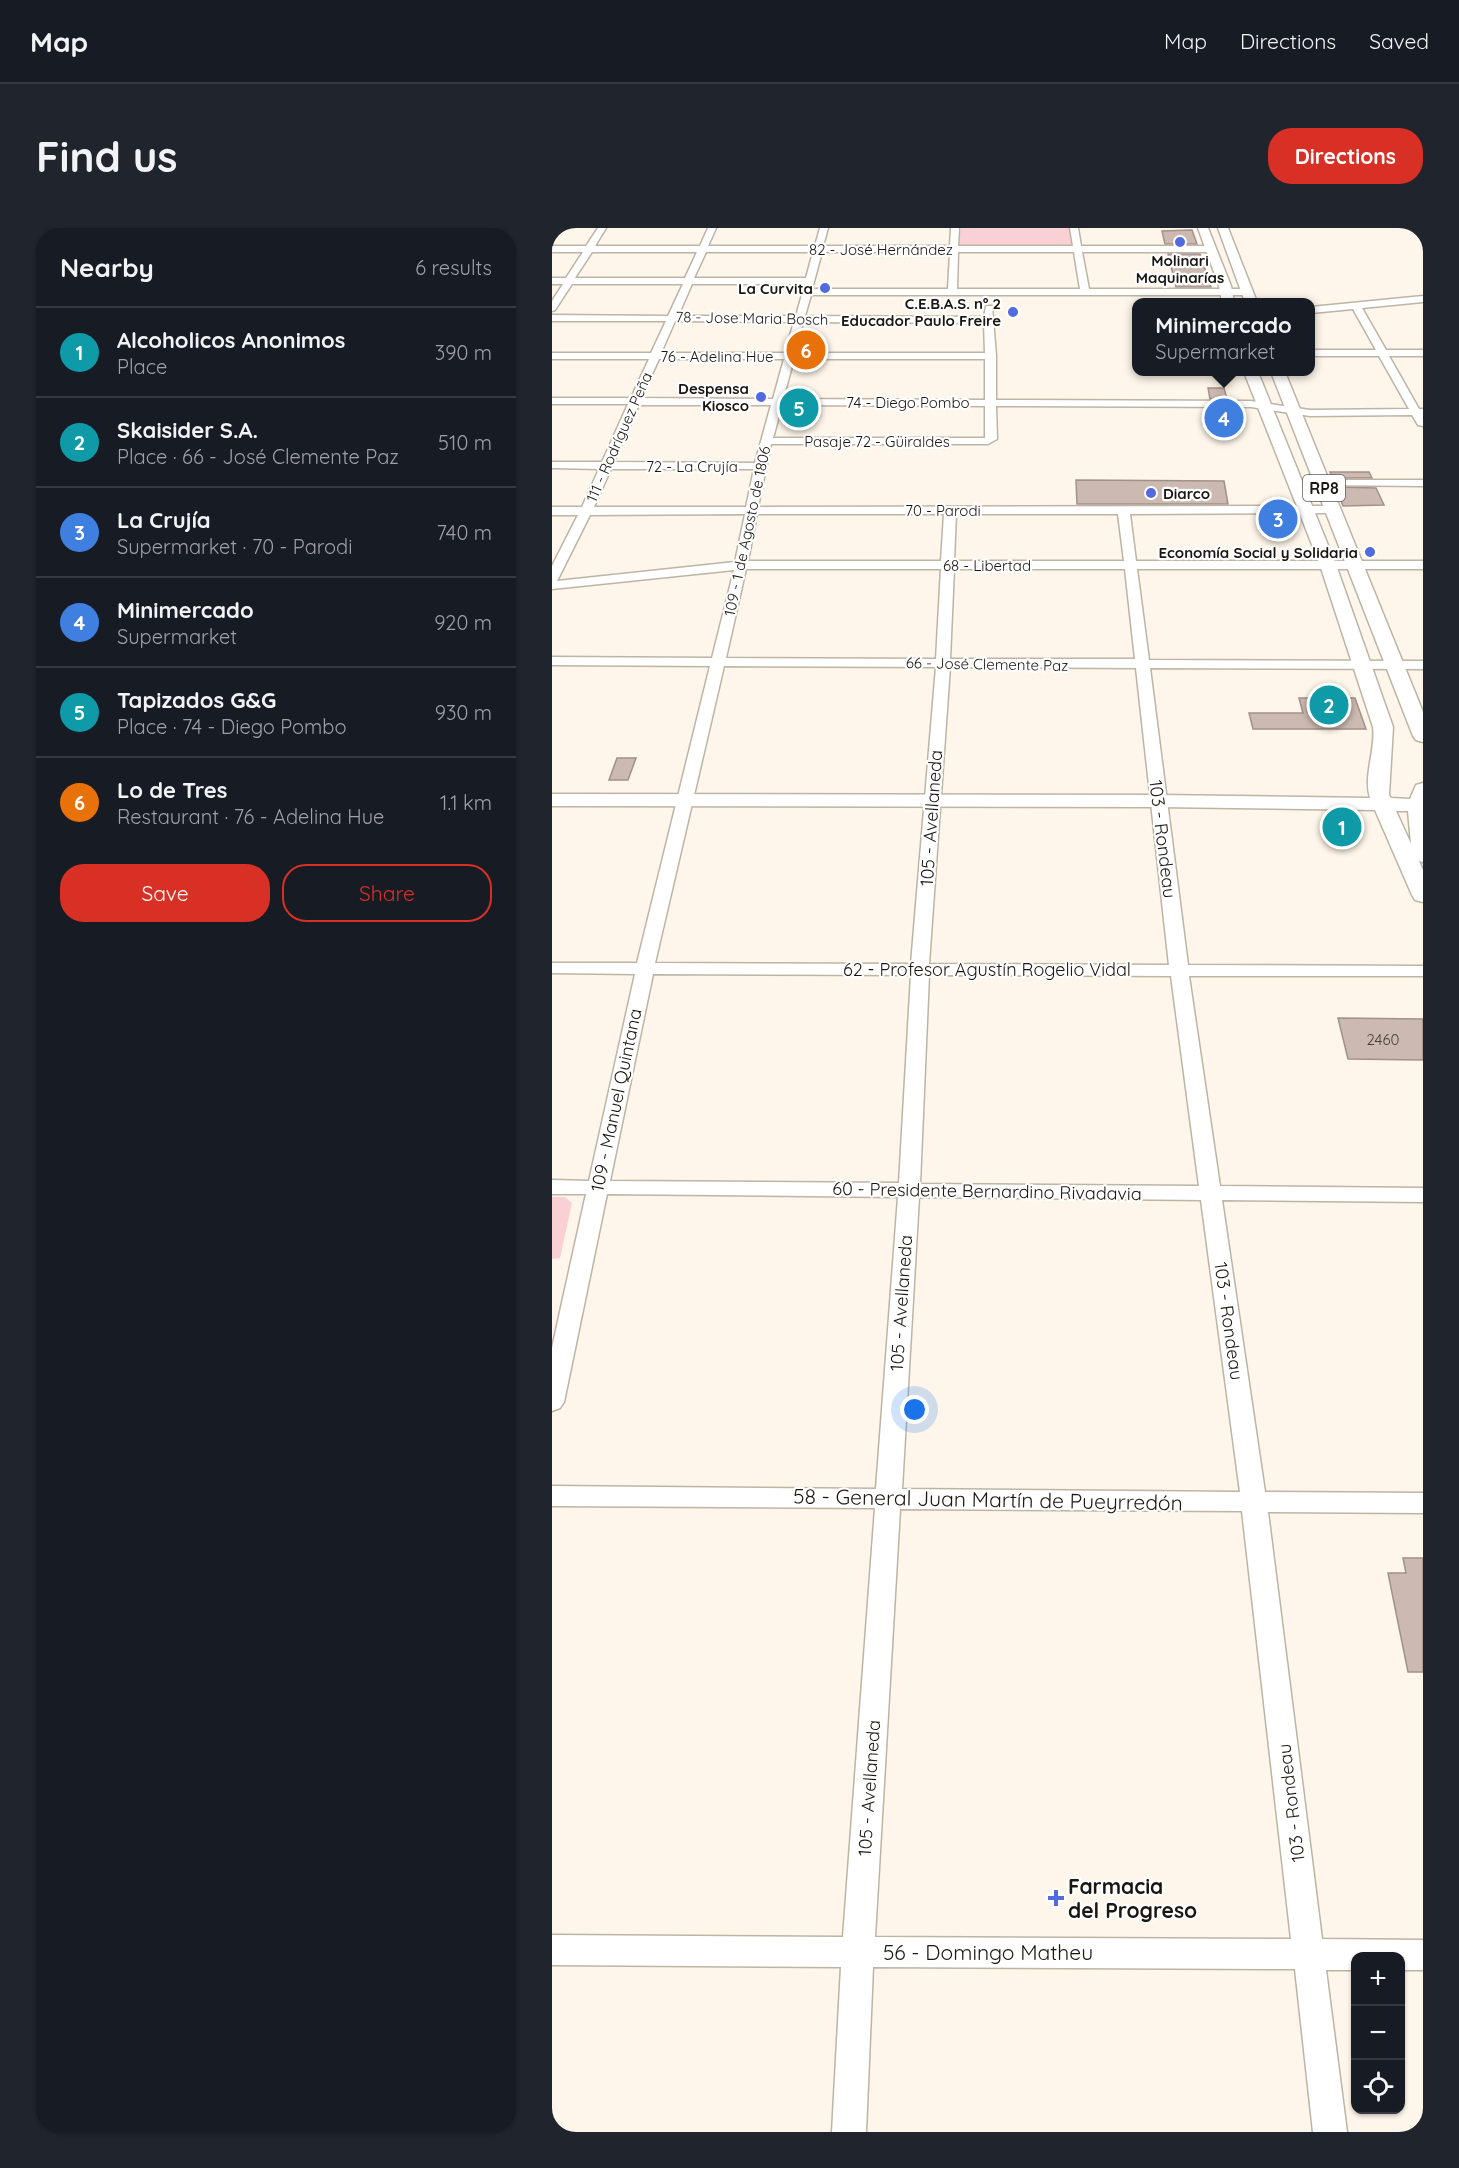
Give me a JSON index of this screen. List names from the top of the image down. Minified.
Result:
{"streets":{"main road":["RP8"],"street":["82 - José Hernández","78 - Jose Maria Bosch","76 - Adelina Hue","74 - Diego Pombo","111 - Rodríguez Peña","Pasaje 72 - Güiraldes","72 - La Crujía","70 - Parodi","109 - 1 de Agosto de 1806","68 - Libertad","66 - José Clemente Paz","105 - Avellaneda","103 - Rondeau","62 - Profesor Agustín Rogelio Vidal","109 - Manuel Quintana","60 - Presidente Bernardino Rivadavia","58 - General Juan Martín de Pueyrredón","56 - Domingo Matheu"]},"crossings":[["82 - José Hernández","111 - Rodríguez Peña"],["82 - José Hernández","109 - 1 de Agosto de 1806"],["78 - Jose Maria Bosch","111 - Rodríguez Peña"],["78 - Jose Maria Bosch","109 - 1 de Agosto de 1806"],["76 - Adelina Hue","111 - Rodríguez Peña"],["76 - Adelina Hue","109 - 1 de Agosto de 1806"],["74 - Diego Pombo","111 - Rodríguez Peña"],["74 - Diego Pombo","Pasaje 72 - Güiraldes"],["74 - Diego Pombo","RP8"],["74 - Diego Pombo","109 - 1 de Agosto de 1806"],["111 - Rodríguez Peña","72 - La Crujía"],["111 - Rodríguez Peña","70 - Parodi"],["Pasaje 72 - Güiraldes","109 - 1 de Agosto de 1806"],["72 - La Crujía","109 - 1 de Agosto de 1806"],["RP8","70 - Parodi"],["RP8","68 - Libertad"],["RP8","66 - José Clemente Paz"],["70 - Parodi","109 - 1 de Agosto de 1806"],["70 - Parodi","105 - Avellaneda"],["70 - Parodi","103 - Rondeau"],["109 - 1 de Agosto de 1806","68 - Libertad"],["109 - 1 de Agosto de 1806","66 - José Clemente Paz"],["109 - 1 de Agosto de 1806","109 - Manuel Quintana"],["68 - Libertad","105 - Avellaneda"],["68 - Libertad","103 - Rondeau"],["66 - José Clemente Paz","105 - Avellaneda"],["66 - José Clemente Paz","103 - Rondeau"],["105 - Avellaneda","62 - Profesor Agustín Rogelio Vidal"],["105 - Avellaneda","60 - Presidente Bernardino Rivadavia"],["105 - Avellaneda","58 - General Juan Martín de Pueyrredón"],["105 - Avellaneda","56 - Domingo Matheu"],["103 - Rondeau","62 - Profesor Agustín Rogelio Vidal"],["103 - Rondeau","60 - Presidente Bernardino Rivadavia"],["103 - Rondeau","58 - General Juan Martín de Pueyrredón"],["103 - Rondeau","56 - Domingo Matheu"],["62 - Profesor Agustín Rogelio Vidal","109 - Manuel Quintana"],["109 - Manuel Quintana","60 - Presidente Bernardino Rivadavia"]],"places":{"other":["Molinari Maquinarías","La Curvita","C.E.B.A.S. nº 2 Educador Paulo Freire","Despensa Kiosco","Diarco","Economía Social y Solidaria"],"health":["Farmacia del Progreso"]},"house_numbers":["2460"],"page":{"header":"Map","nav":["Map","Directions","Saved"],"buttons":["Directions",["Save","Share"]],"title":"Find us","heading":["Nearby","6 results"],"popup":["Minimercado","Supermarket"],"list":[{"mark":"1","name":"Alcoholicos Anonimos","note":"Place","value":"390 m"},{"mark":"2","name":"Skaisider S.A.","note":"Place · 66 - José Clemente Paz","value":"510 m"},{"mark":"3","name":"La Crujía","note":"Supermarket · 70 - Parodi","value":"740 m"},{"mark":"4","name":"Minimercado","note":"Supermarket","value":"920 m"},{"mark":"5","name":"Tapizados G&G","note":"Place · 74 - Diego Pombo","value":"930 m"},{"mark":"6","name":"Lo de Tres","note":"Restaurant · 76 - Adelina Hue","value":"1.1 km"}],"pins":["6","5","4","3","2","1"],"map_buttons":["+","−"]}}
